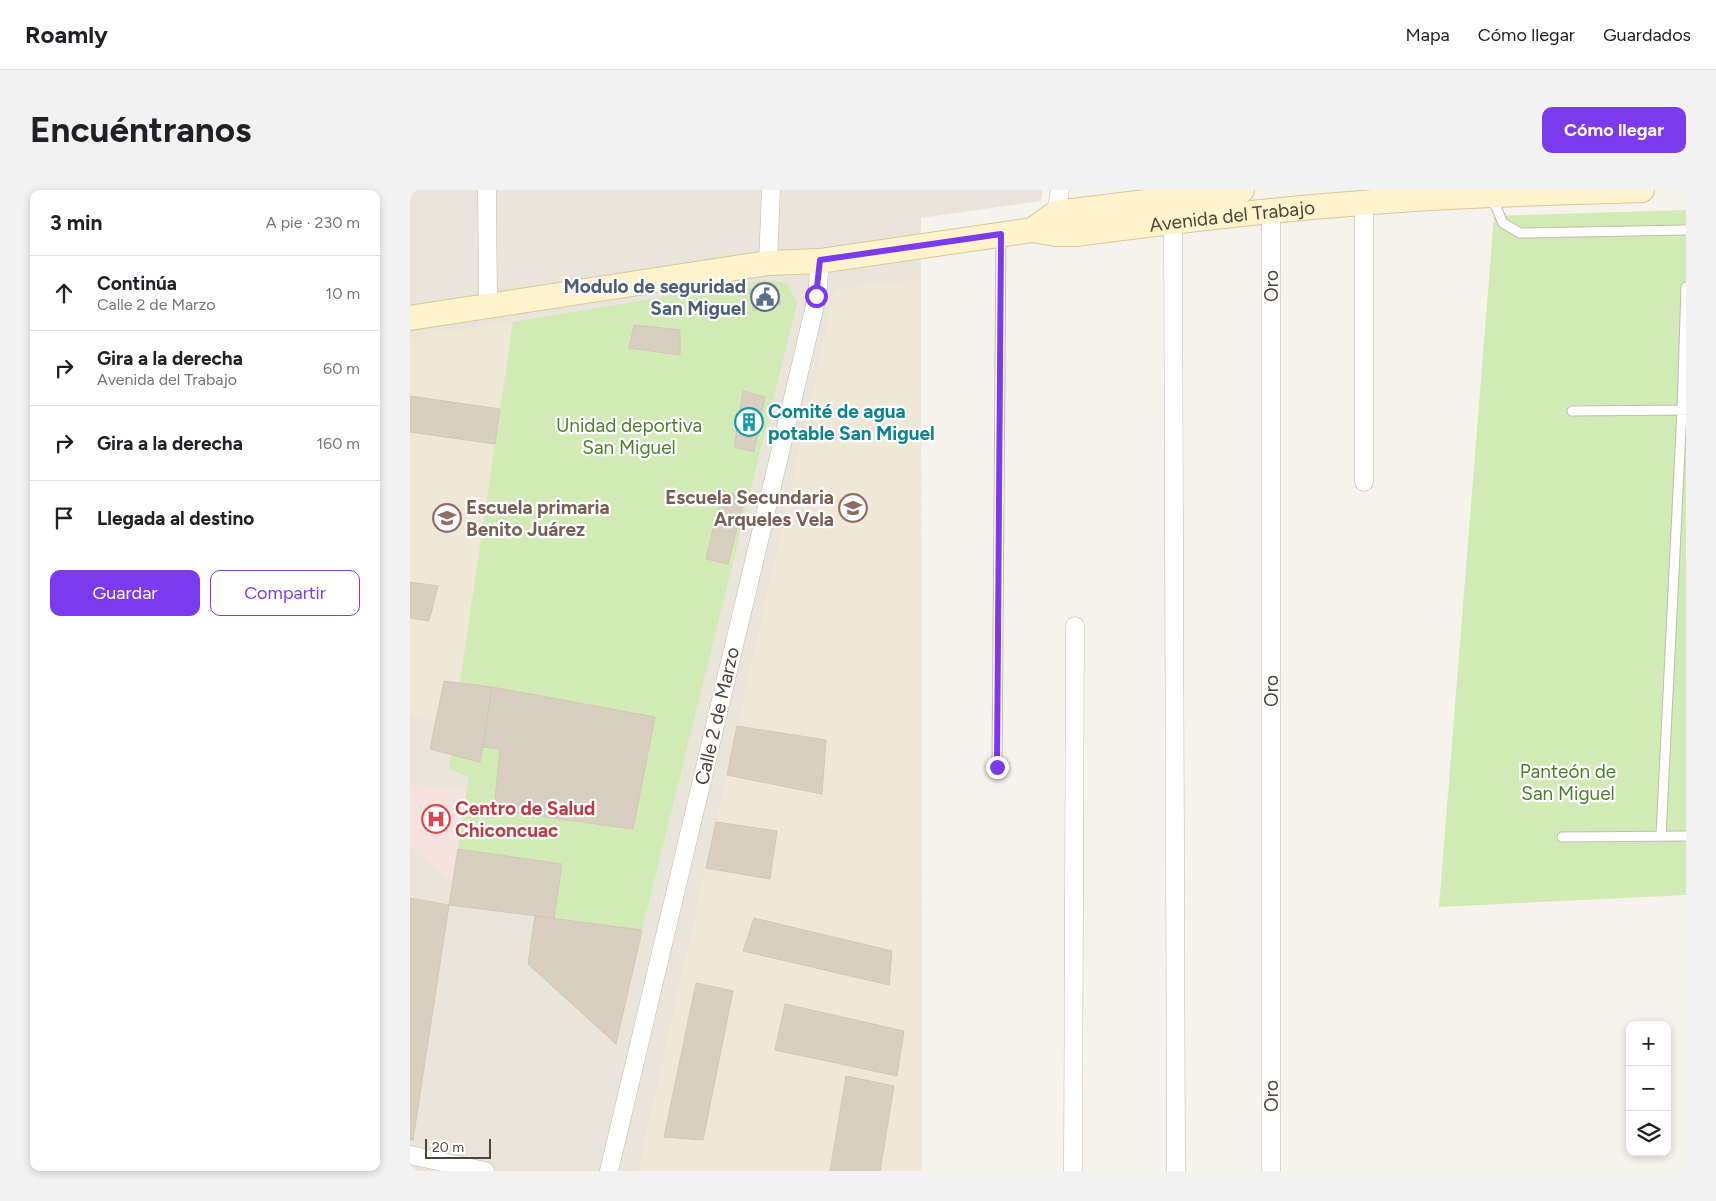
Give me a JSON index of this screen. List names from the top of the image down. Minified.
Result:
{"streets":{"main road":["Avenida del Trabajo"],"street":["Oro","Calle 2 de Marzo"]},"crossings":[["Avenida del Trabajo","Oro"],["Avenida del Trabajo","Calle 2 de Marzo"]],"parks":["Unidad deportiva San Miguel","Panteón de San Miguel"],"places":{"public building":["Modulo de seguridad San Miguel"],"building":["Comité de agua potable San Miguel"],"school or university":["Escuela Secundaria Arqueles Vela","Escuela primaria Benito Juárez"],"hospital":["Centro de Salud Chiconcuac"]},"scale_bar":"20 m","page":{"header":"Roamly","nav":["Mapa","Cómo llegar","Guardados"],"buttons":["Cómo llegar",["Guardar","Compartir"]],"title":"Encuéntranos","heading":["3 min","A pie · 230 m"],"list":[["Continúa","Calle 2 de Marzo","10 m"],["Gira a la derecha","Avenida del Trabajo","60 m"],["Gira a la derecha","160 m"],"Llegada al destino"],"map_buttons":["+","−"],"scale":"20 m"}}
